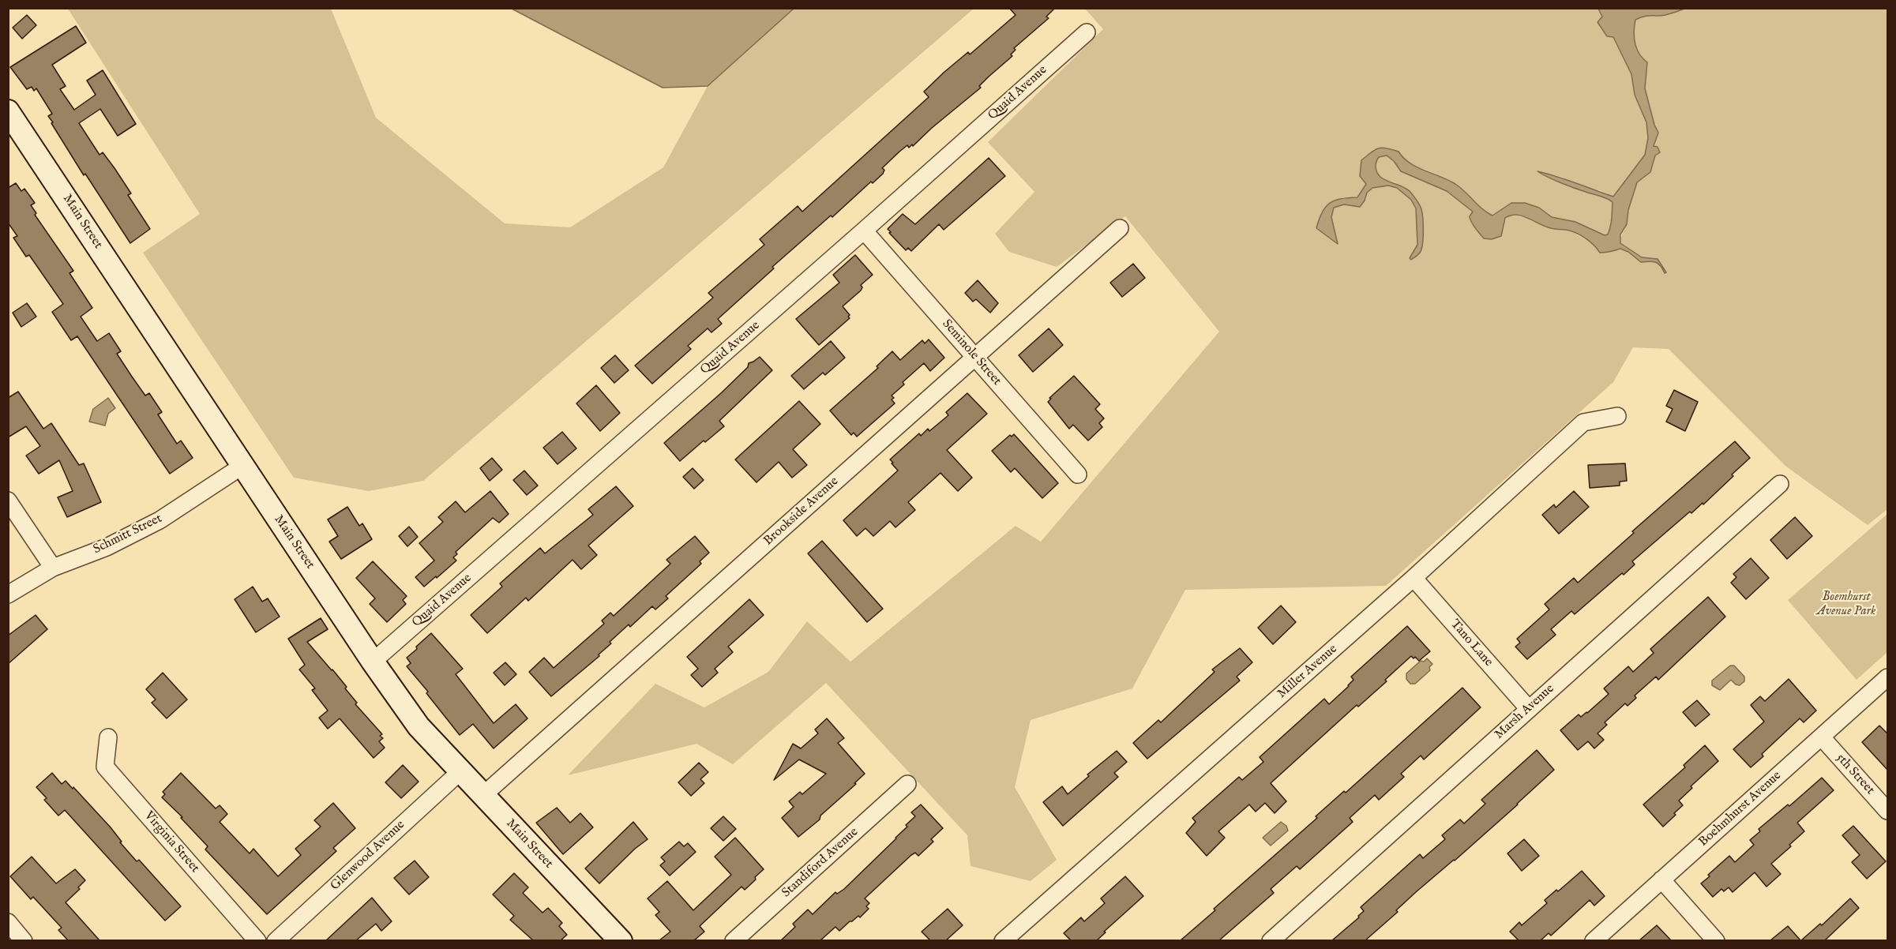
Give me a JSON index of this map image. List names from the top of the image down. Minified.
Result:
{"streets":{"main road":["Main Street"],"street":["Quaid Avenue","Seminole Street","Brookside Avenue","Schmitt Street","Tano Lane","Miller Avenue","Marsh Avenue","5th Street","Boehmhurst Avenue","Virginia Street","Glenwood Avenue","Standiford Avenue"]},"crossings":[["Quaid Avenue","Main Street"],["Quaid Avenue","Seminole Street"],["Main Street","Brookside Avenue"],["Main Street","Schmitt Street"],["Main Street","Glenwood Avenue"],["Seminole Street","Brookside Avenue"],["Tano Lane","Miller Avenue"],["Tano Lane","Marsh Avenue"],["5th Street","Boehmhurst Avenue"]],"parks":["Boemhurst Avenue Park"]}
